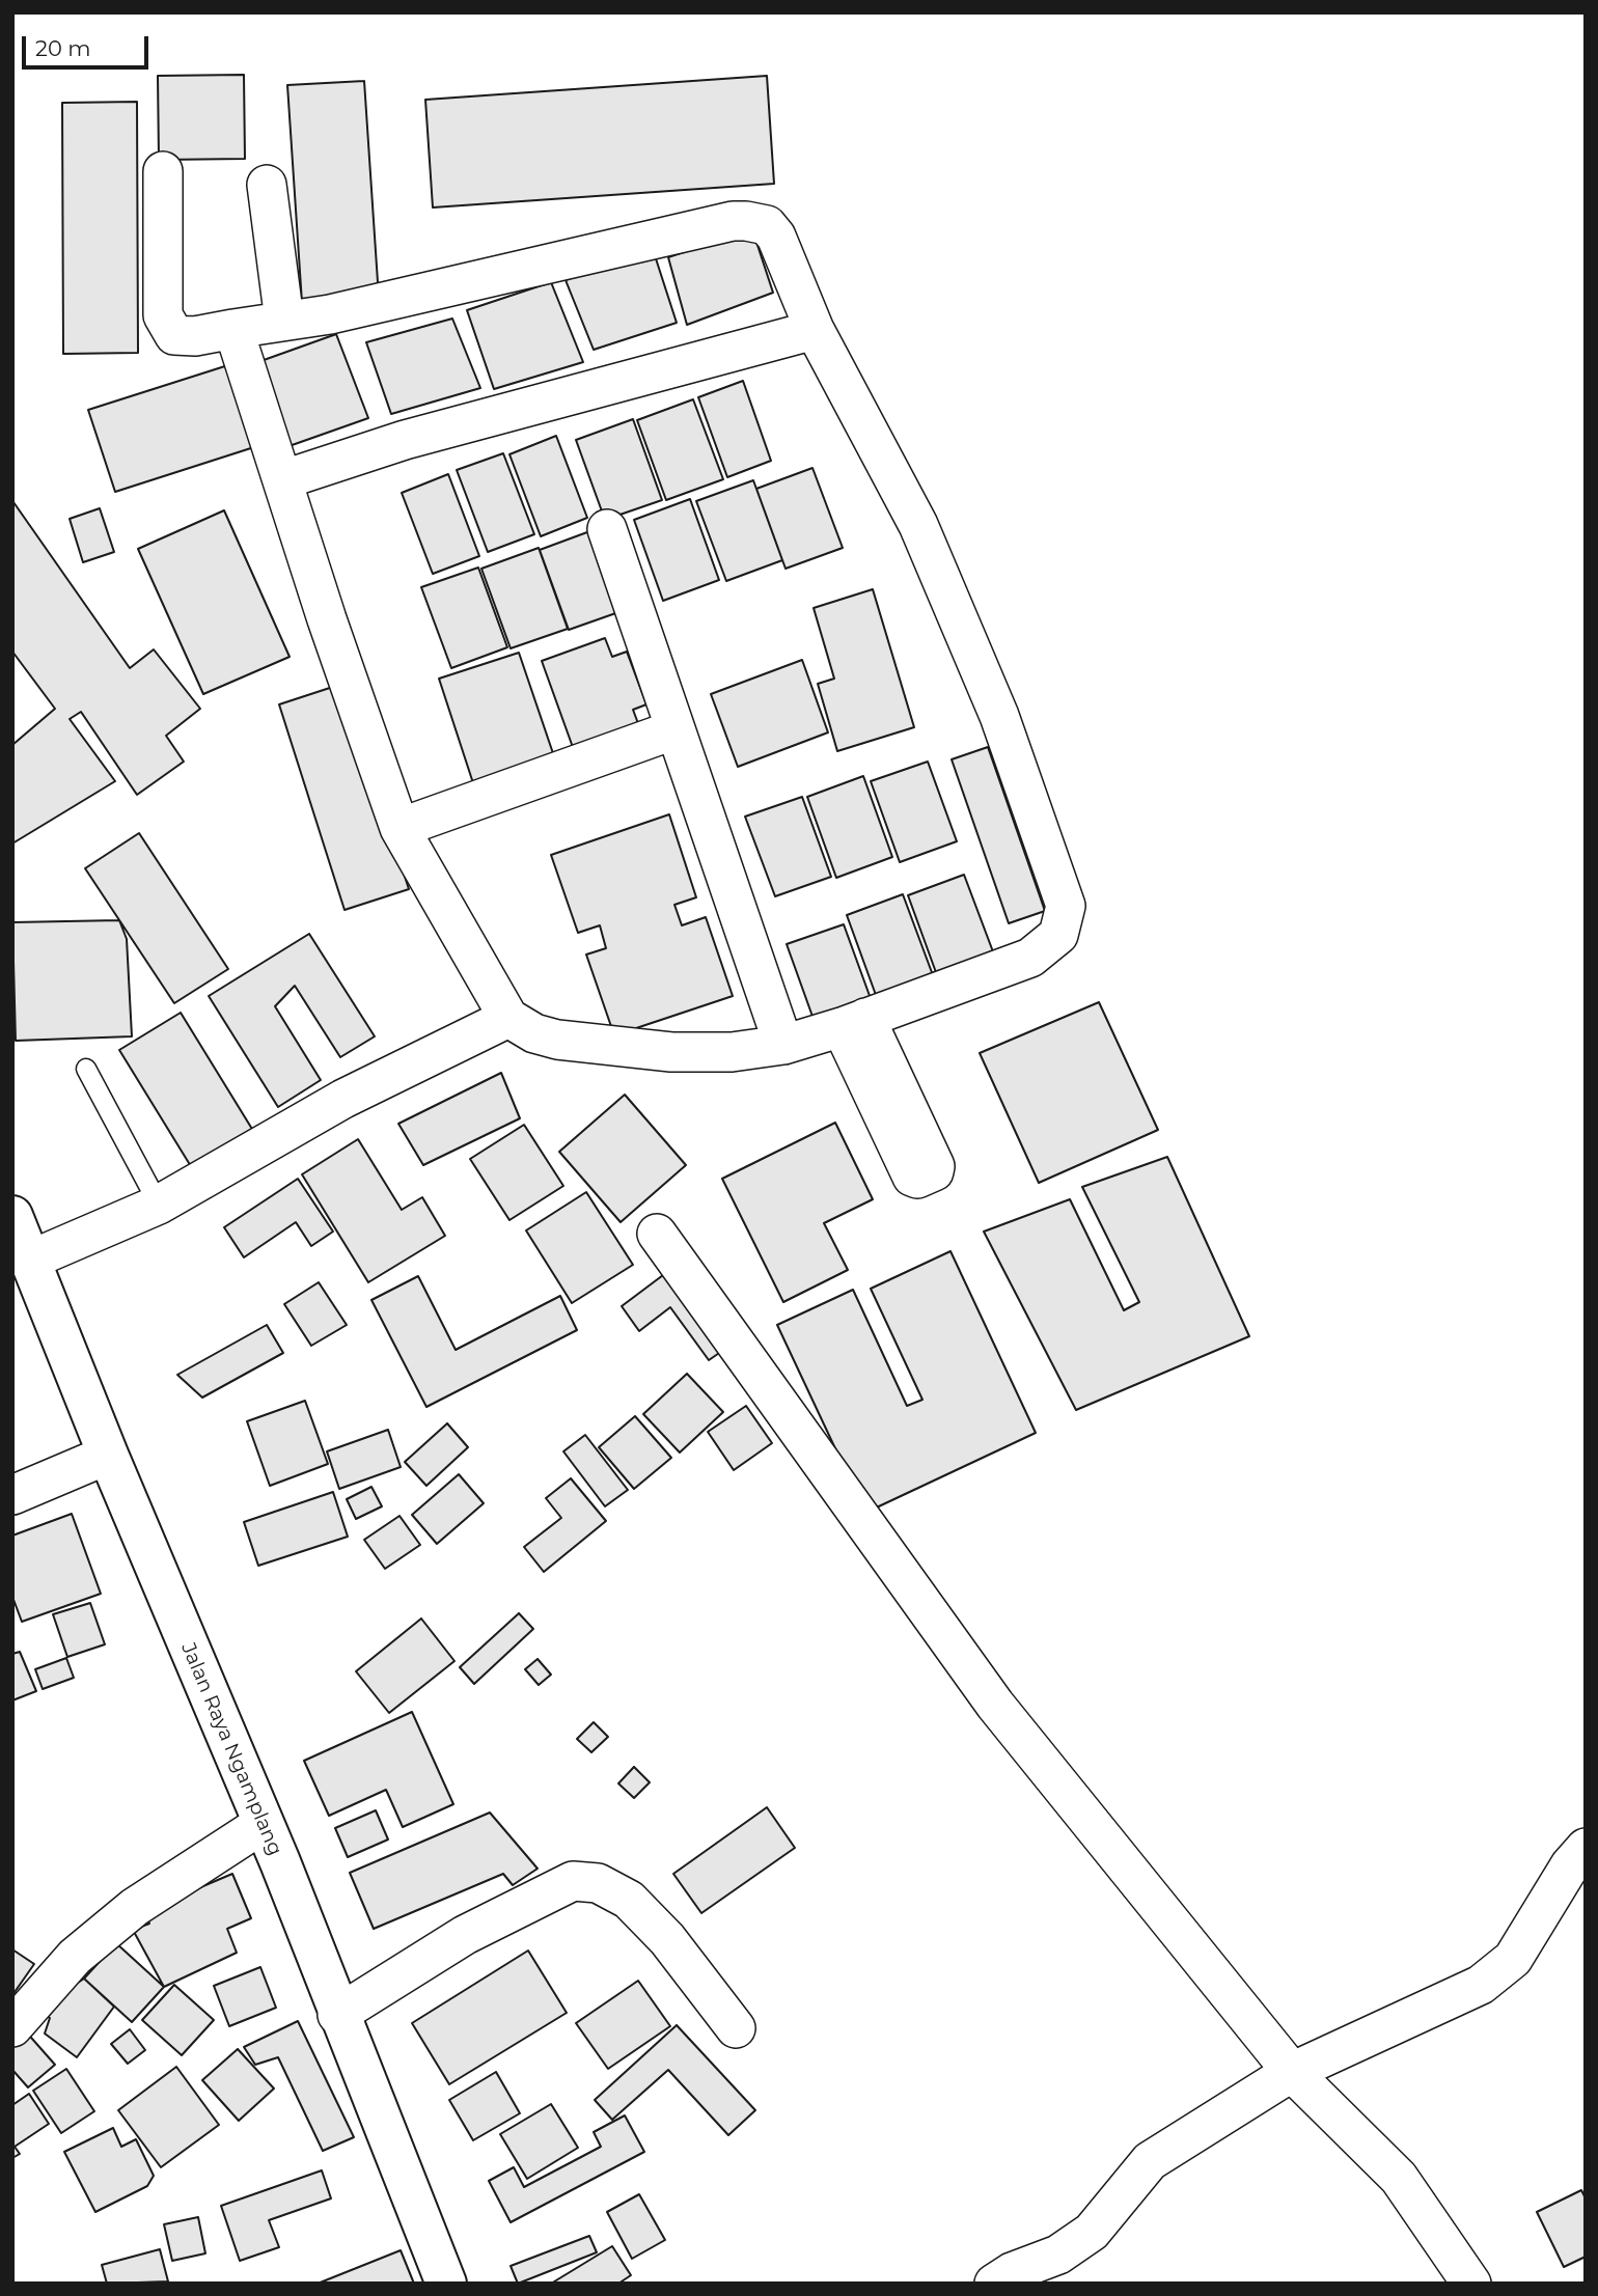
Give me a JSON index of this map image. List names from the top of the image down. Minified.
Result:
{"streets":{"main road":["Jalan Raya Ngamplang"]},"scale_bar":"20 m"}
